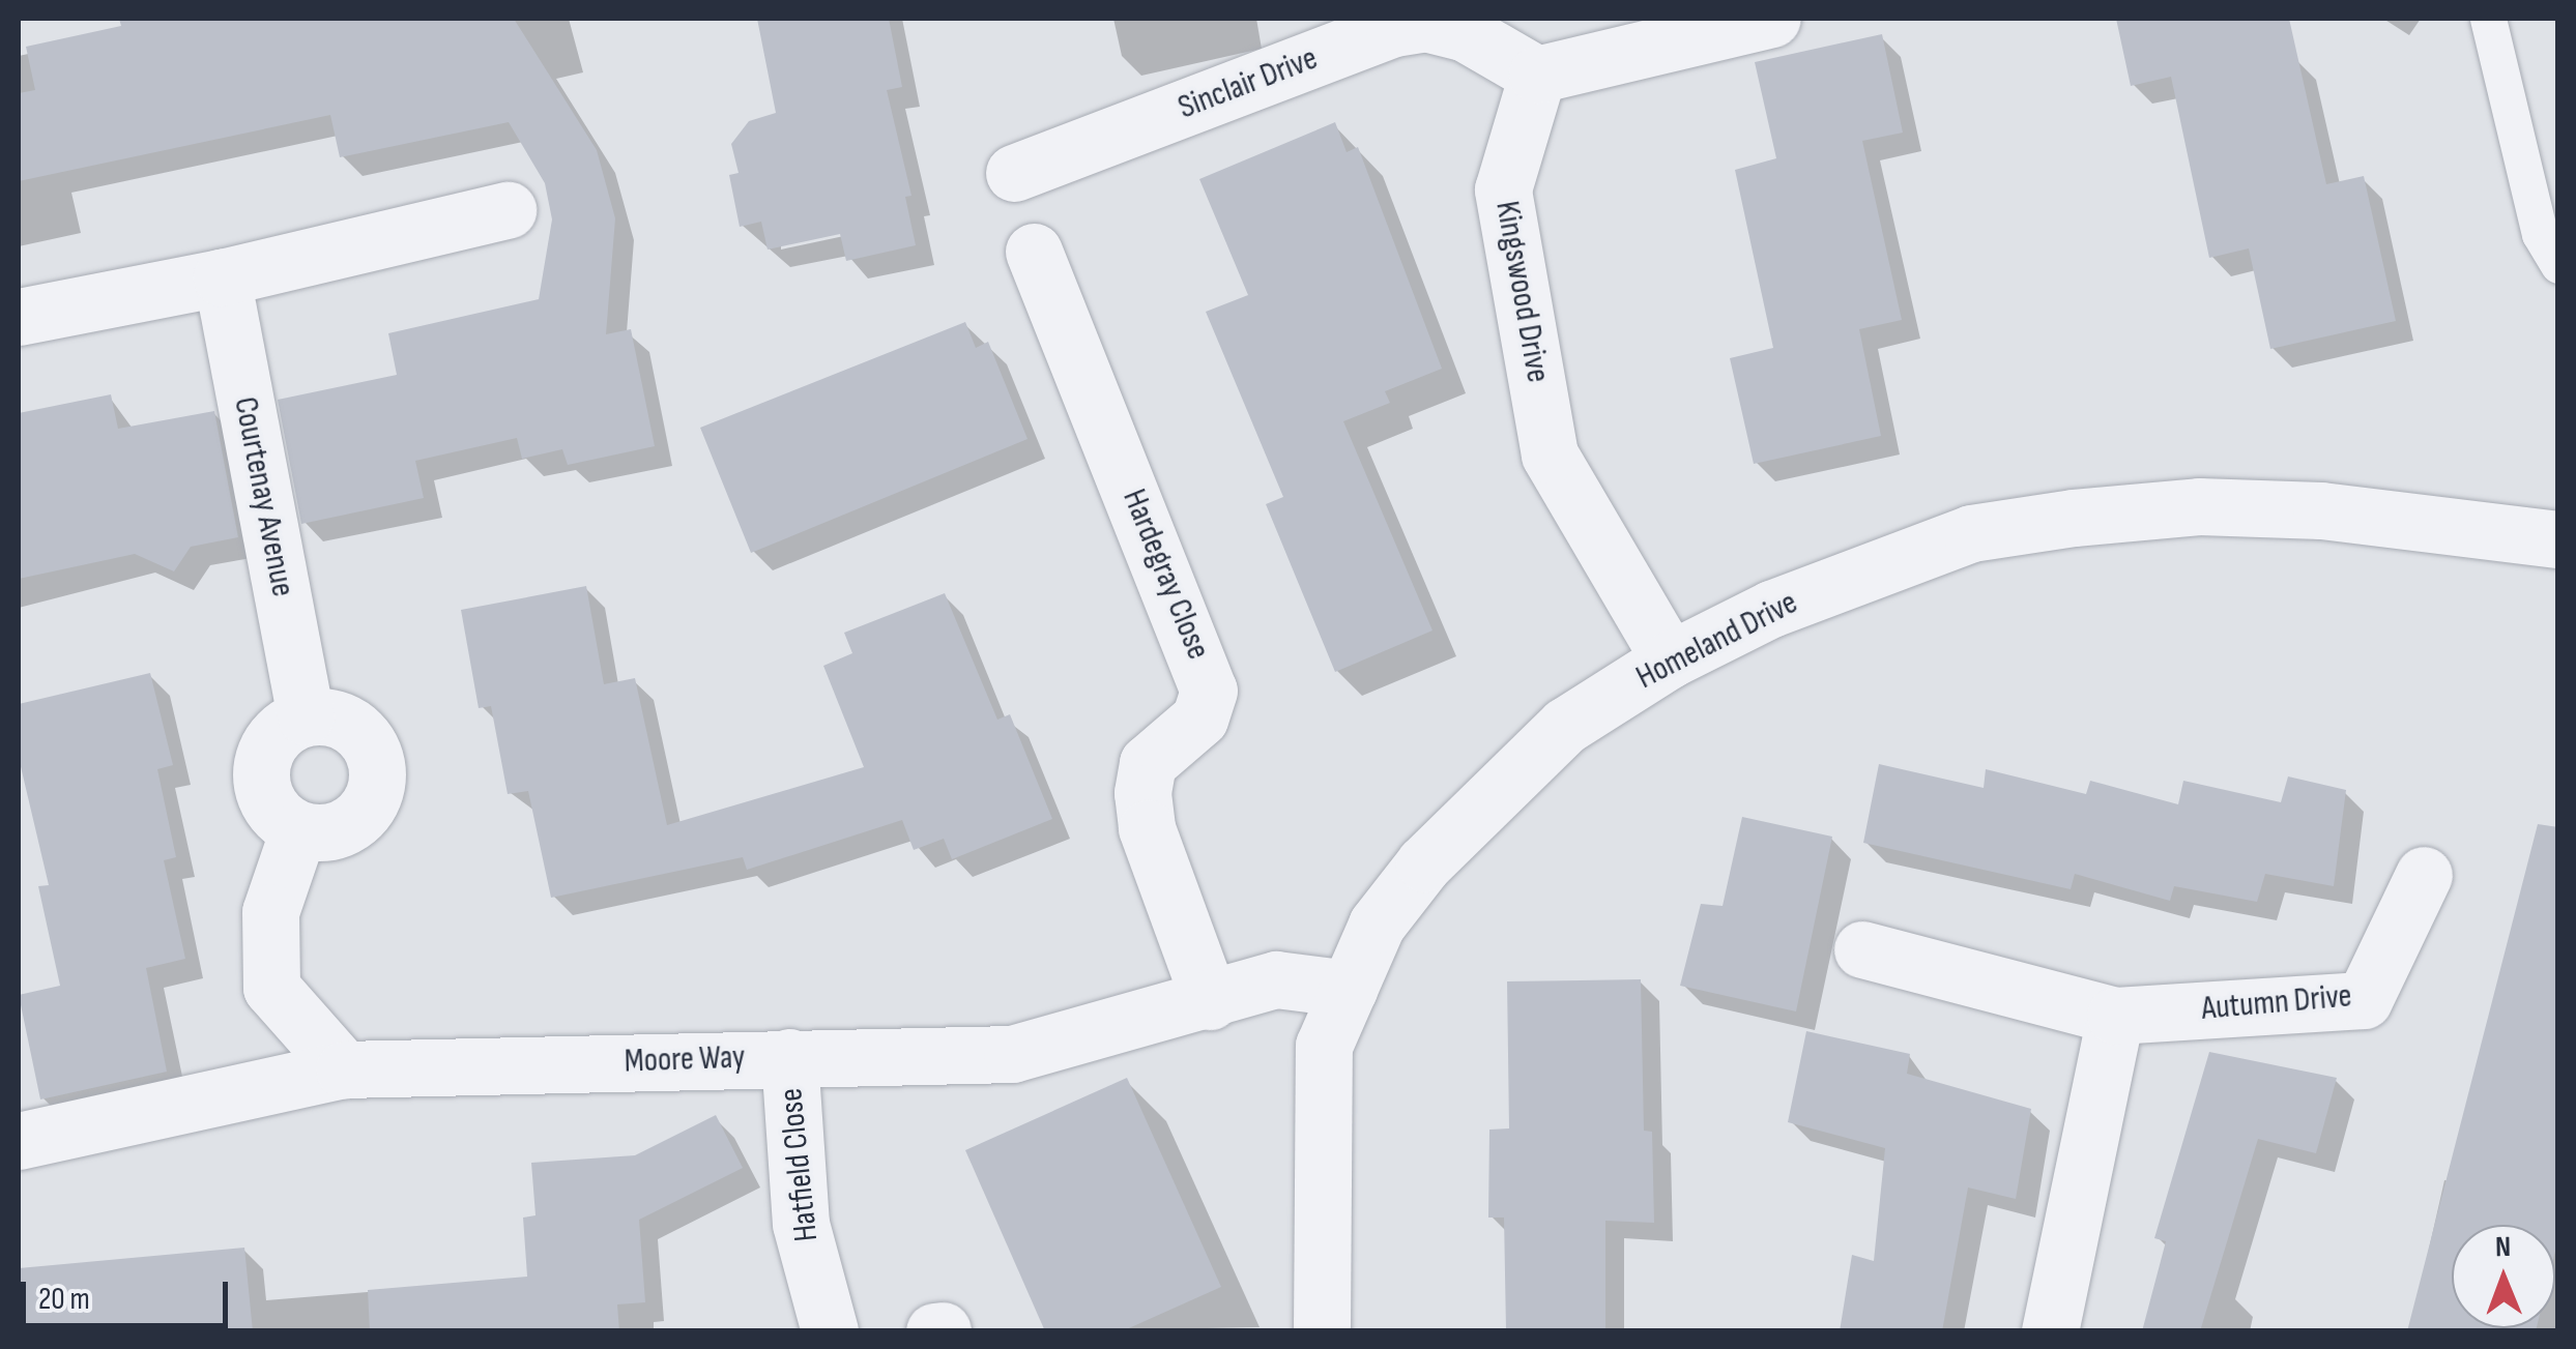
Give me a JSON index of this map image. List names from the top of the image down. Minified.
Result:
{"streets":{"street":["Sinclair Drive","Kingswood Drive","Courtenay Avenue","Hardegray Close","Homeland Drive","Autumn Drive","Moore Way","Hatfield Close"]},"crossings":[["Sinclair Drive","Kingswood Drive"],["Kingswood Drive","Homeland Drive"],["Hardegray Close","Moore Way"],["Homeland Drive","Moore Way"],["Moore Way","Hatfield Close"]],"scale_bar":"20 m","north":"top"}
